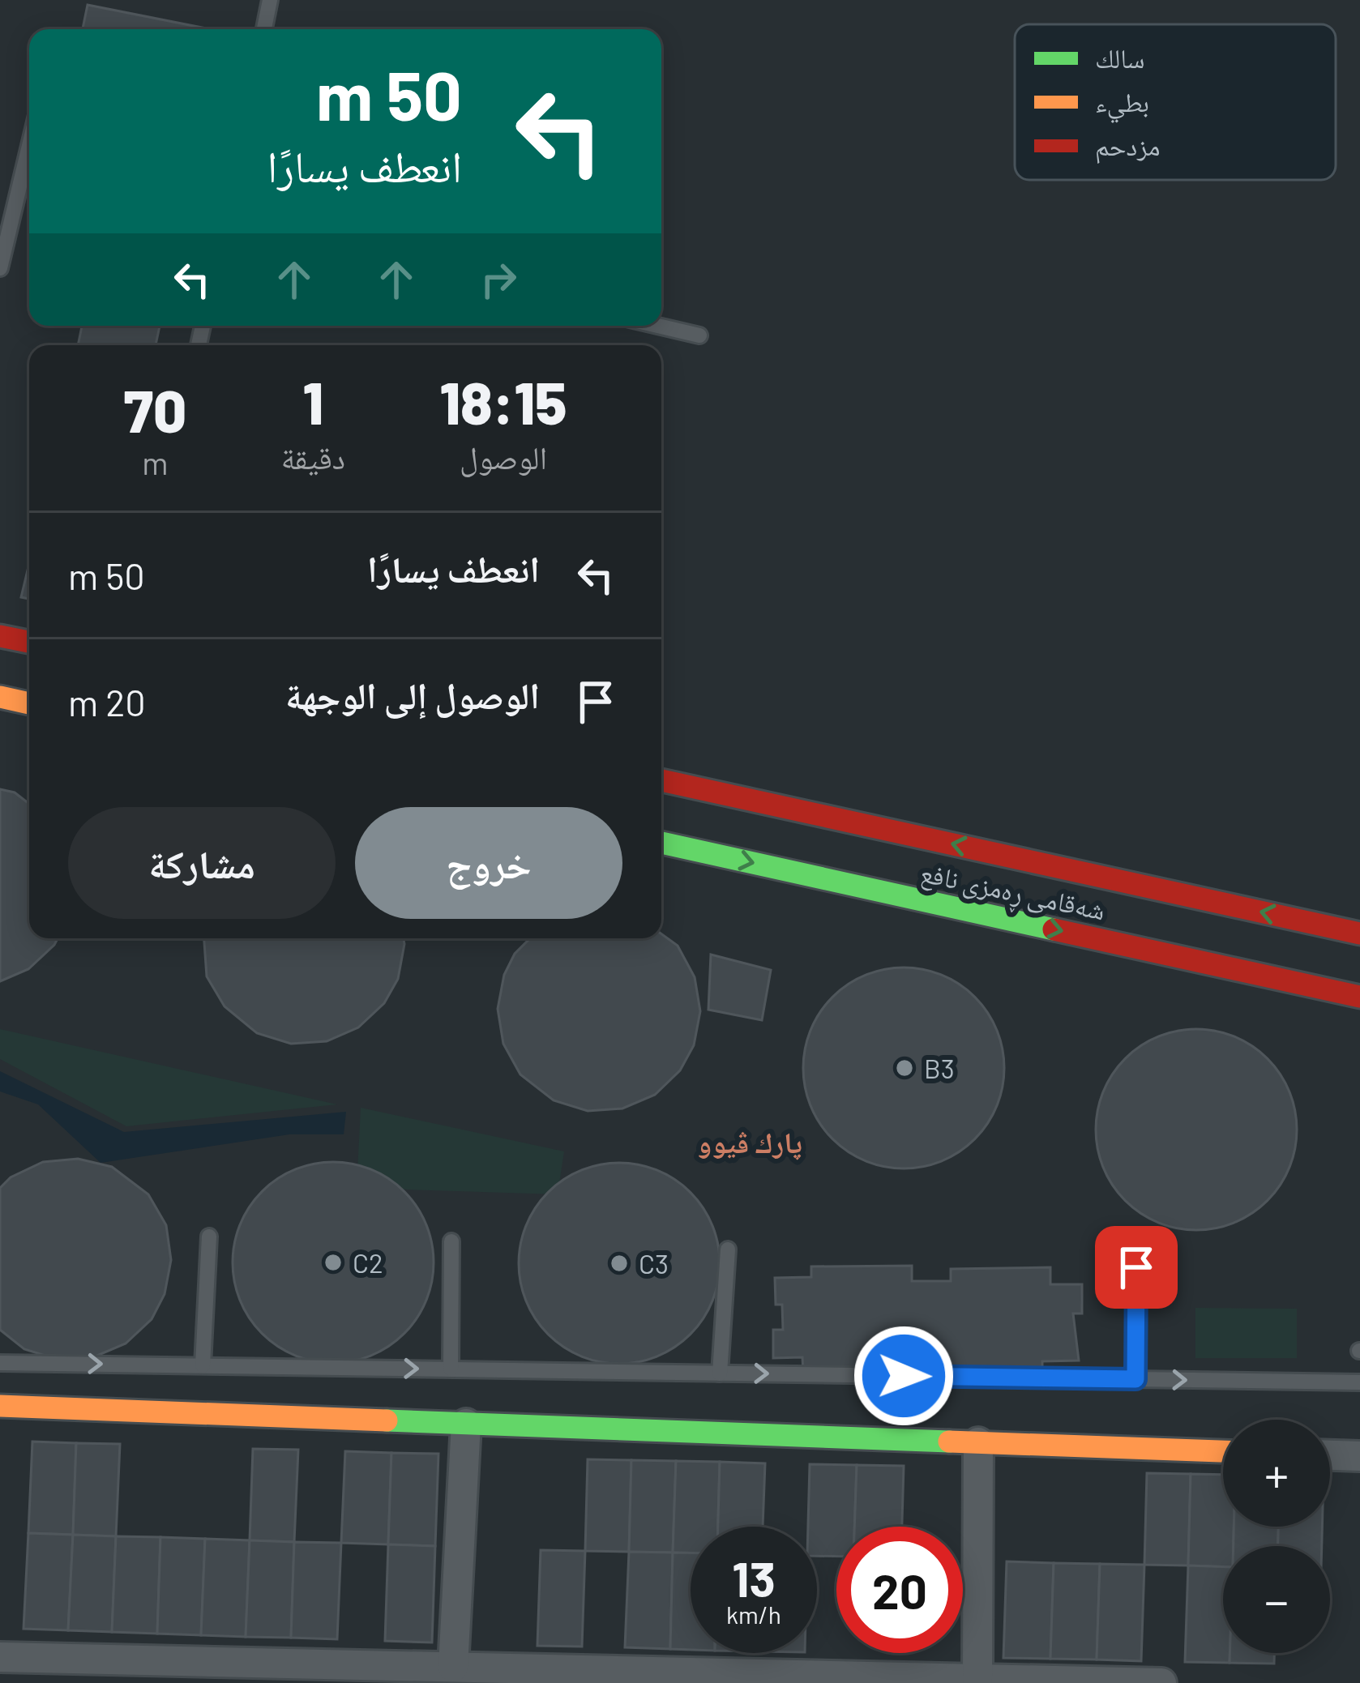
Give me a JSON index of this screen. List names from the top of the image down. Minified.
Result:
{"streets":{"main road":["شەقامی ڕەمزی نافع"]},"districts":["پارك ڤیوو"],"places":["B3","C2","C3"],"legend":["سالك","بطيء","مزدحم"],"page":{"turn":["50 m","انعطف يسارًا"],"eta":["18:15","الوصول","1","دقيقة","70","m"],"list":[{"name":"انعطف يسارًا","value":"50 m"},{"name":"الوصول إلى الوجهة","value":"20 m"}],"buttons":["خروج","مشاركة"],"map_buttons":["+","−"],"speed":"13 km/h","limit":"20"}}
